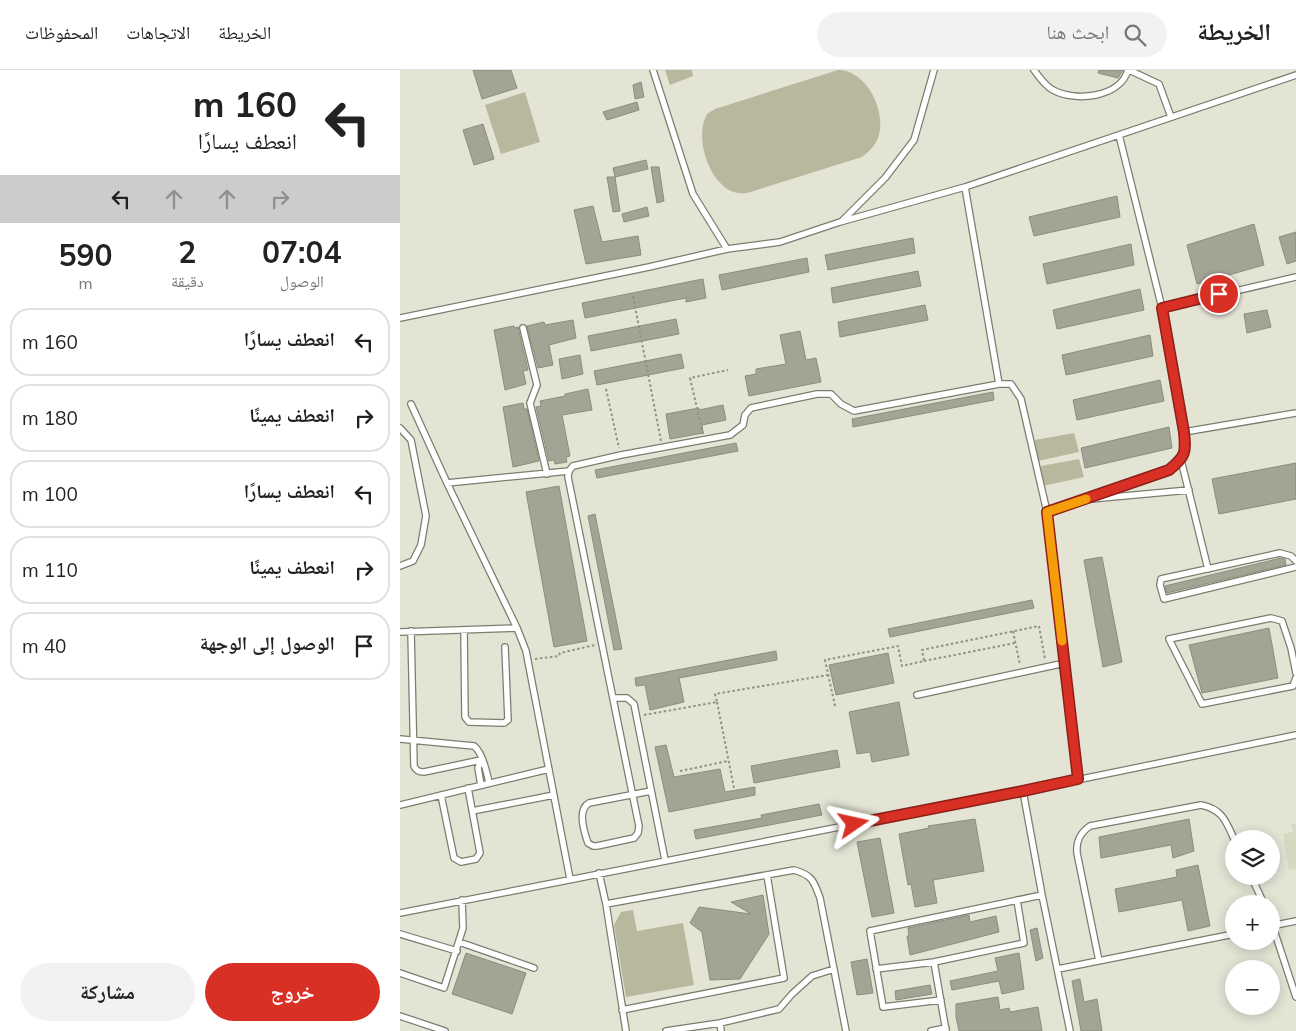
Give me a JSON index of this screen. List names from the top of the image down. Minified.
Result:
{"page":{"header":"الخريطة","search":"ابحث هنا","nav":["الخريطة","الاتجاهات","المحفوظات"],"turn":["160 m","انعطف يسارًا"],"eta":["07:04","الوصول","2","دقيقة","590","m"],"list":[{"name":"انعطف يسارًا","value":"160 m"},{"name":"انعطف يمينًا","value":"180 m"},{"name":"انعطف يسارًا","value":"100 m"},{"name":"انعطف يمينًا","value":"110 m"},{"name":"الوصول إلى الوجهة","value":"40 m"}],"map_buttons":["+","−"],"buttons":["خروج","مشاركة"]}}
